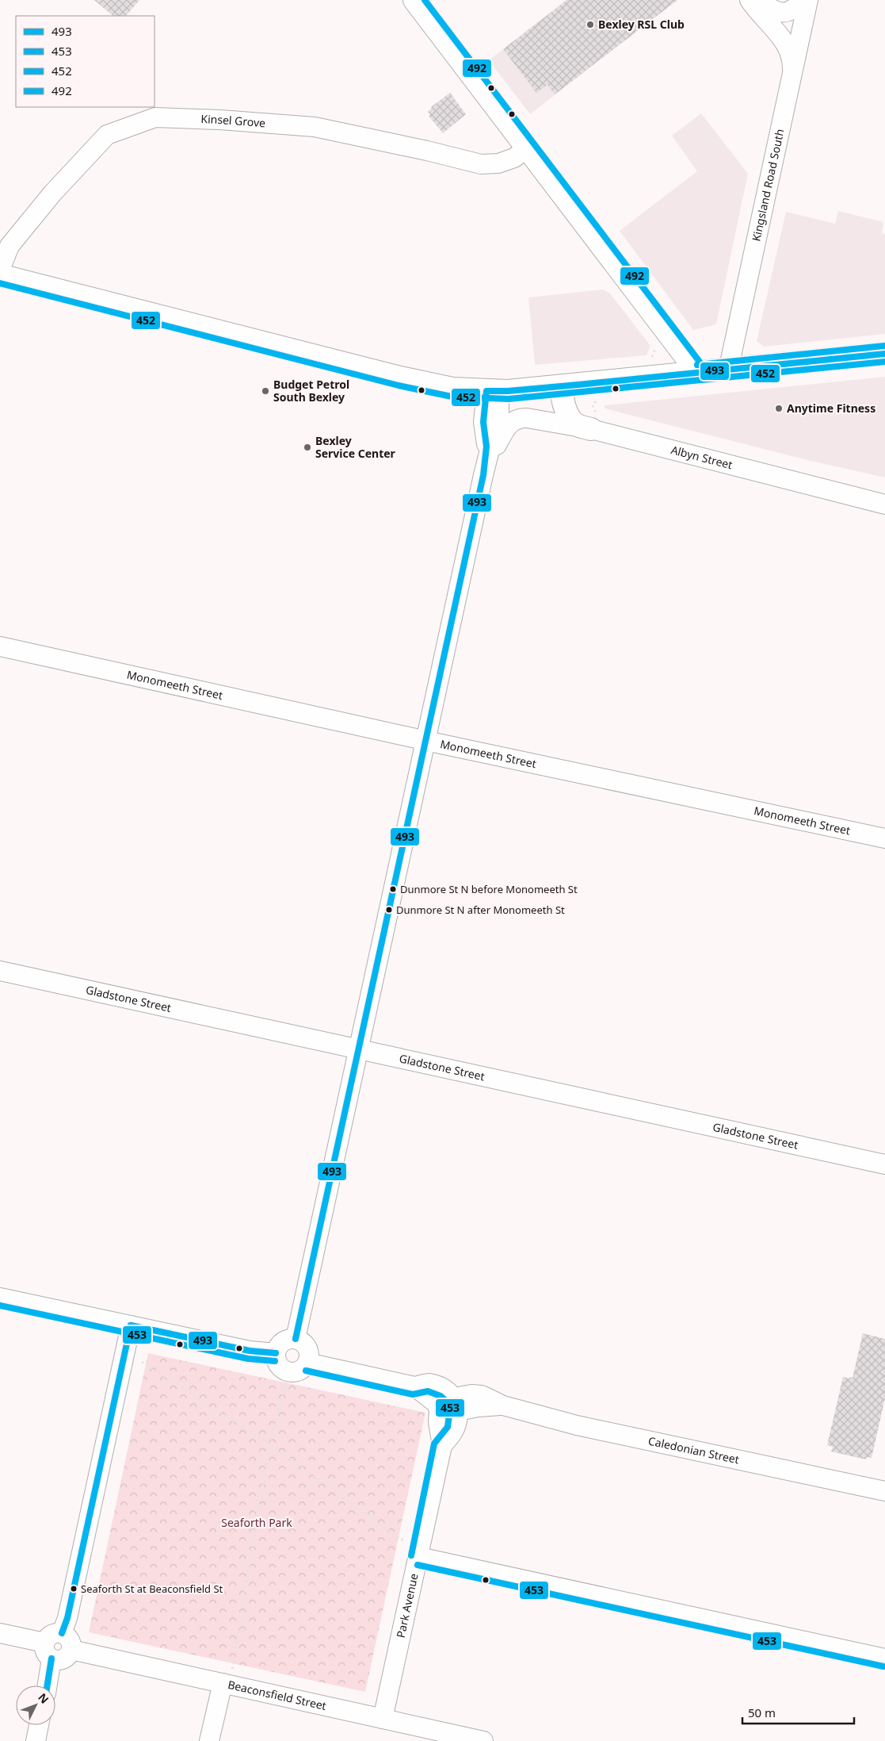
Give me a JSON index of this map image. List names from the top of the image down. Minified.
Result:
{"streets":{"street":["Kinsel Grove","Kingsland Road South","Albyn Street","Monomeeth Street","Gladstone Street","Caledonian Street","Park Avenue","Beaconsfield Street"]},"crossings":[["Caledonian Street","Park Avenue"],["Park Avenue","Beaconsfield Street"]],"parks":["Seaforth Park"],"places":["Bexley RSL Club","Budget Petrol South Bexley","Anytime Fitness","Bexley Service Center","Dunmore St N before Monomeeth St","Dunmore St N after Monomeeth St","Seaforth St at Beaconsfield St"],"lines":["transit line 492","transit line 452","transit line 493","transit line 453"],"legend":["493","453","452","492"],"scale_bar":"50 m","north":"top right"}
